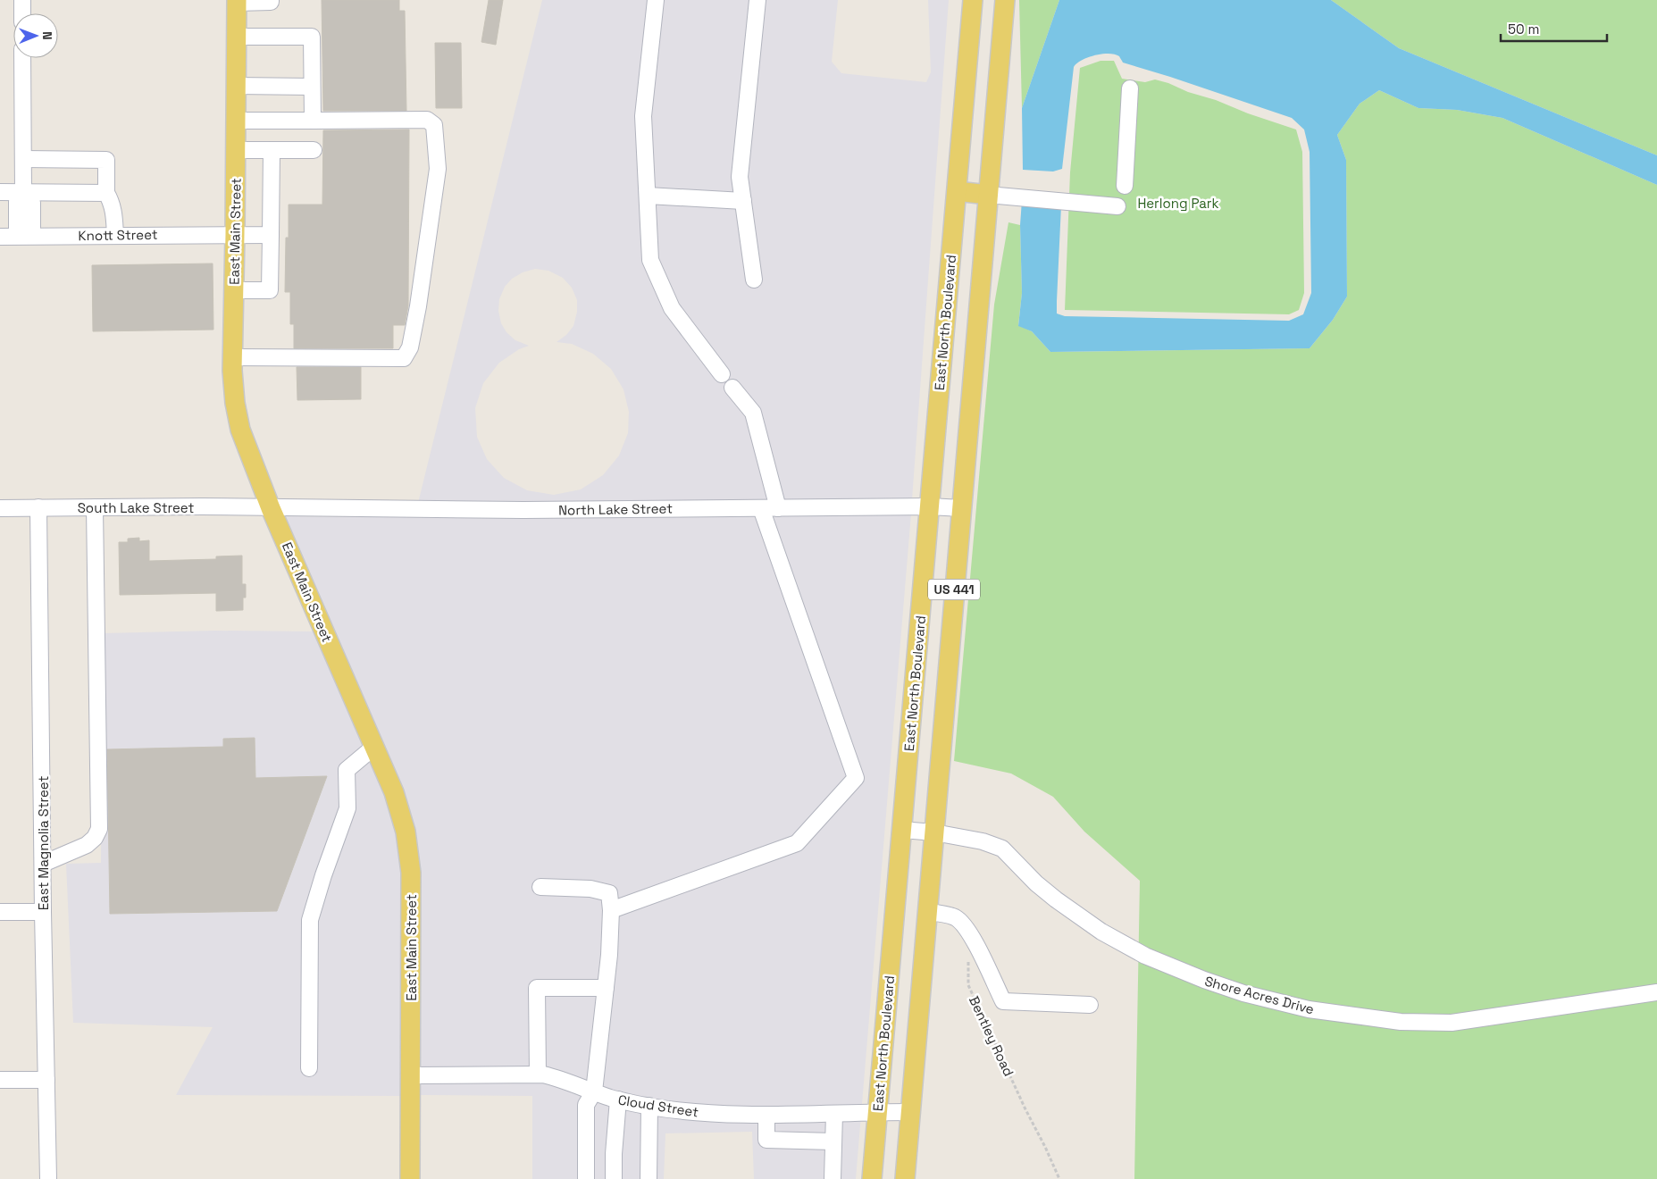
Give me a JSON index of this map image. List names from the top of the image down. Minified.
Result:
{"streets":{"main road":["East Main Street","East North Boulevard","US 441"],"street":["Knott Street","South Lake Street","North Lake Street","East Magnolia Street","Shore Acres Drive","Cloud Street"],"path":["Bentley Road"]},"crossings":[["East Main Street","Knott Street"],["East Main Street","South Lake Street"],["East Main Street","North Lake Street"],["East Main Street","Cloud Street"],["East North Boulevard","North Lake Street"],["East North Boulevard","Shore Acres Drive"],["East North Boulevard","Cloud Street"],["South Lake Street","North Lake Street"],["South Lake Street","East Magnolia Street"],["North Lake Street","US 441"],["US 441","Shore Acres Drive"],["US 441","Cloud Street"]],"parks":["Herlong Park"],"scale_bar":"50 m","north":"right"}
